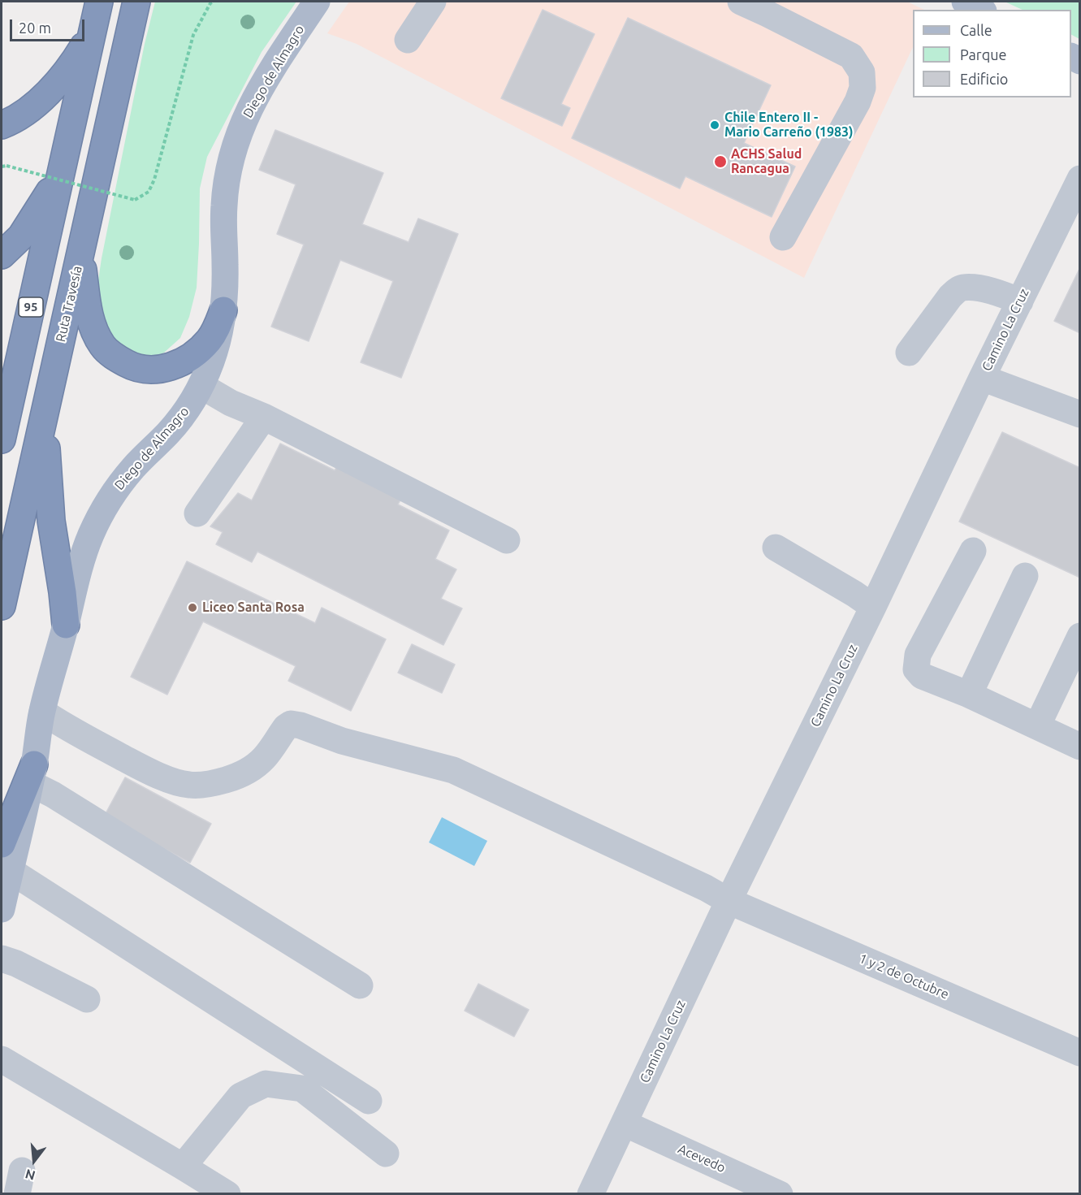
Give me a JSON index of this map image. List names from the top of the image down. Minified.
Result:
{"streets":{"highway":["Ruta Travesía","95"],"main road":["Diego de Almagro"],"street":["Camino La Cruz","1 y 2 de Octubre","Acevedo"]},"crossings":[["Diego de Almagro","1 y 2 de Octubre"],["Camino La Cruz","1 y 2 de Octubre"],["Camino La Cruz","Acevedo"]],"places":["Chile Entero II - Mario Carreño (1983)","ACHS Salud Rancagua","Liceo Santa Rosa"],"legend":["Calle","Parque","Edificio"],"scale_bar":"20 m","north":"bottom"}
